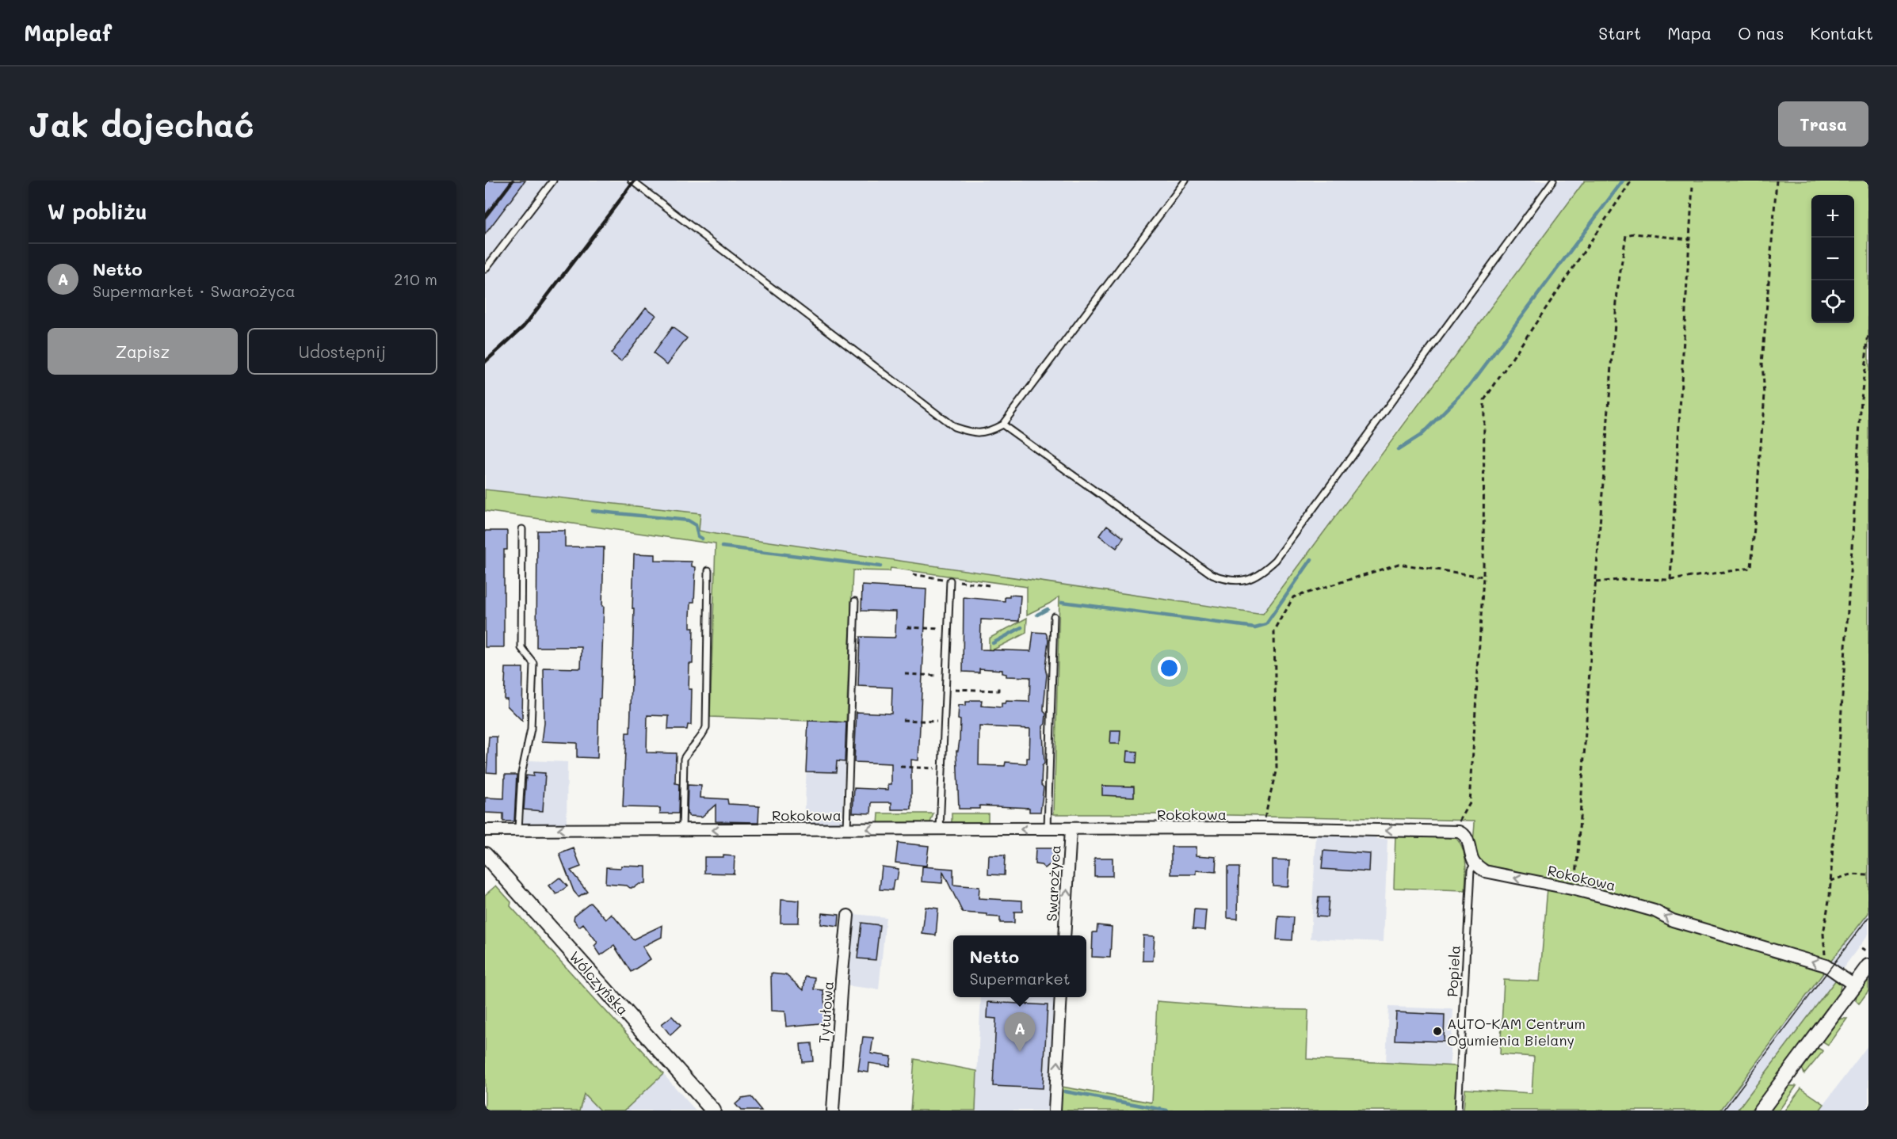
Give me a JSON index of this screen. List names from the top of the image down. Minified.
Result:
{"streets":{"street":["Rokokowa","Swarożyca","Wólczyńska","Tytułowa"],"lane":["Popiela"]},"crossings":[["Rokokowa","Swarożyca"],["Rokokowa","Popiela"]],"one_way":["Rokokowa","Swarożyca"],"places":["AUTO-KAM Centrum Ogumienia Bielany"],"page":{"header":"Mapleaf","nav":["Start","Mapa","O nas","Kontakt"],"buttons":["Trasa",["Zapisz","Udostępnij"]],"title":"Jak dojechać","heading":"W pobliżu","map_buttons":["+","−"],"list":[{"mark":"A","name":"Netto","note":"Supermarket · Swarożyca","value":"210 m"}],"popup":["Netto","Supermarket"],"pins":"A"}}
